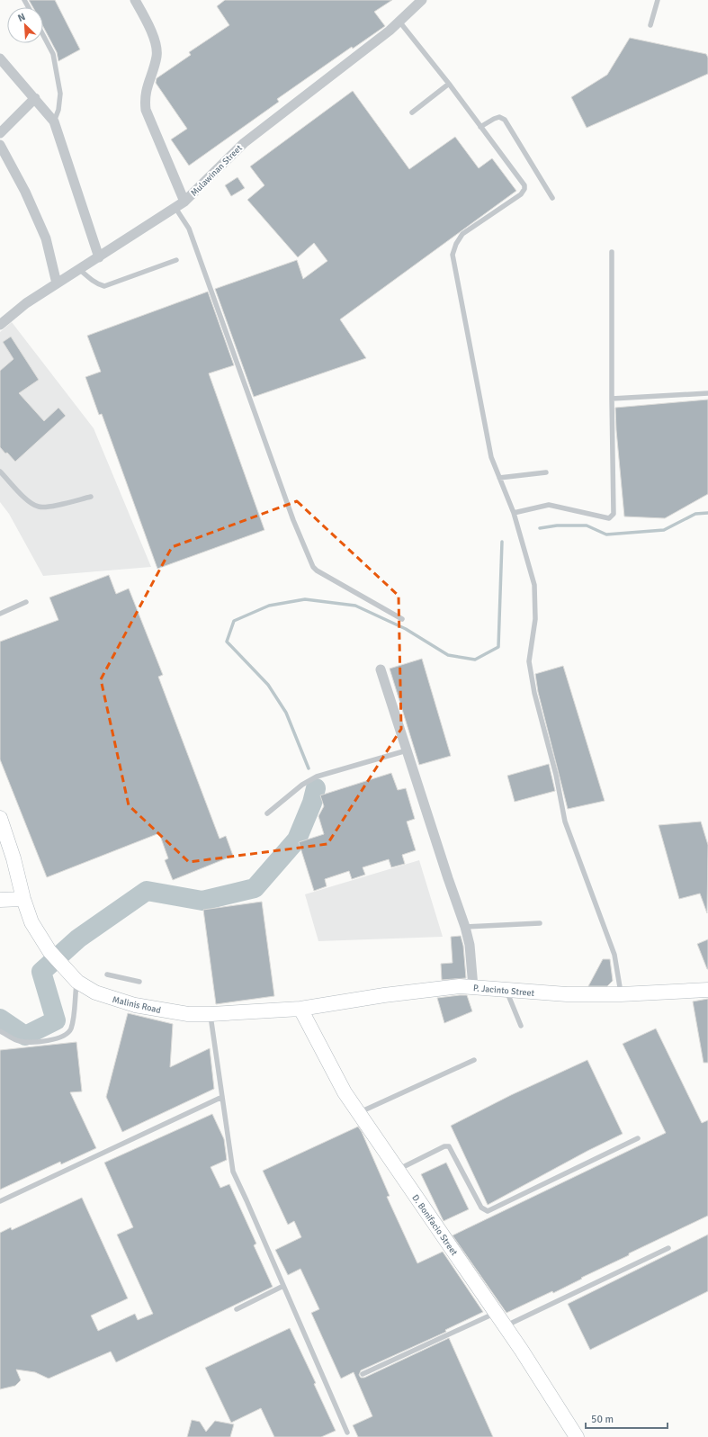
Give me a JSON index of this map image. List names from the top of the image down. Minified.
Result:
{"streets":{"main road":["P. Jacinto Street","Malinis Road","D. Bonifacio Street"],"street":["Mulawinan Street"]},"crossings":[["P. Jacinto Street","Malinis Road"],["P. Jacinto Street","D. Bonifacio Street"],["Malinis Road","D. Bonifacio Street"]],"scale_bar":"50 m","north":"top left"}
